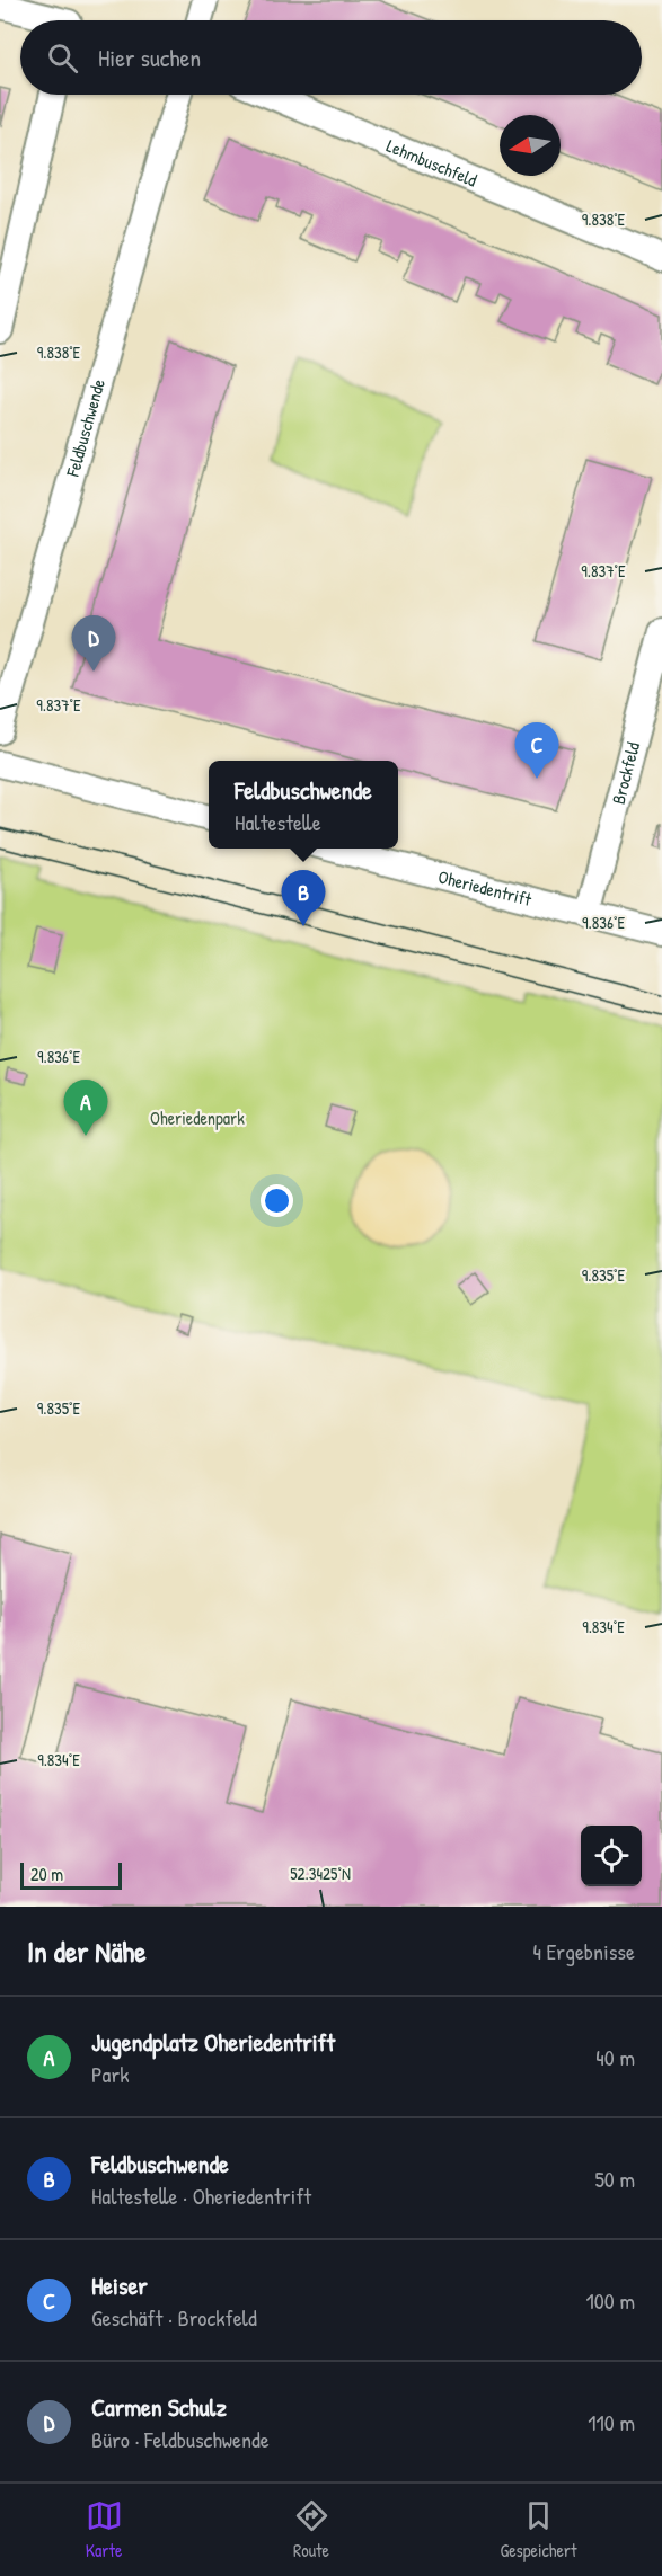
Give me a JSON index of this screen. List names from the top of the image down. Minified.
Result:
{"streets":{"street":["Lehmbuschfeld","Feldbuschwende","Brockfeld","Oheriedentrift"]},"crossings":[["Brockfeld","Oheriedentrift"]],"parks":["Oheriedenpark"],"scale_bar":"20 m","north":"left","page":{"search":"Hier suchen","pins":["D","C","B","A"],"popup":["Feldbuschwende","Haltestelle"],"scale":"20 m","heading":["In der Nähe","4 Ergebnisse"],"list":[{"mark":"A","name":"Jugendplatz Oheriedentrift","note":"Park","value":"40 m"},{"mark":"B","name":"Feldbuschwende","note":"Haltestelle · Oheriedentrift","value":"50 m"},{"mark":"C","name":"Heiser","note":"Geschäft · Brockfeld","value":"100 m"},{"mark":"D","name":"Carmen Schulz","note":"Büro · Feldbuschwende","value":"110 m"}],"nav":["Karte","Route","Gespeichert"]},"coordinates":["9.838°E","9.837°E","9.836°E","9.835°E","9.834°E","52.3425°N"]}
